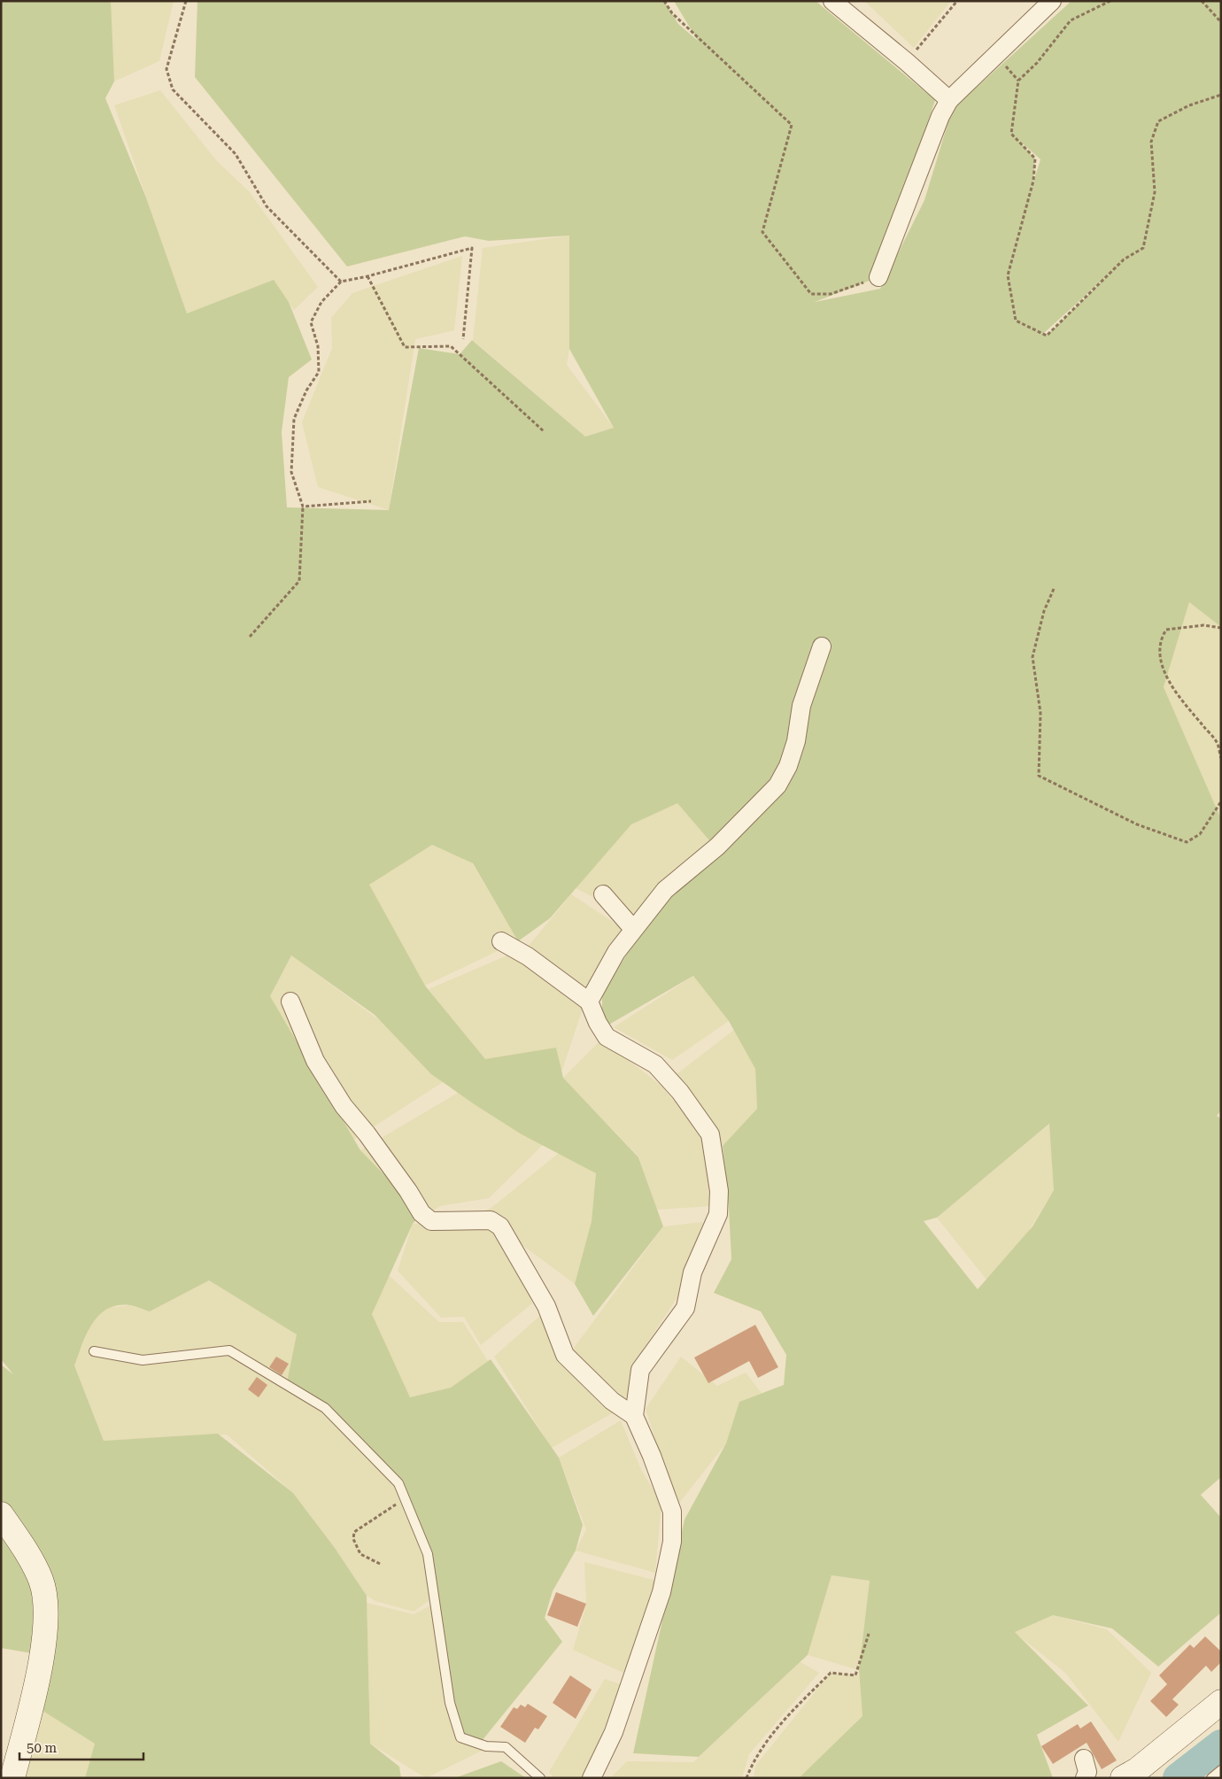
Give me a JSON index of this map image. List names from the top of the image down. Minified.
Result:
{"scale_bar":"50 m"}
